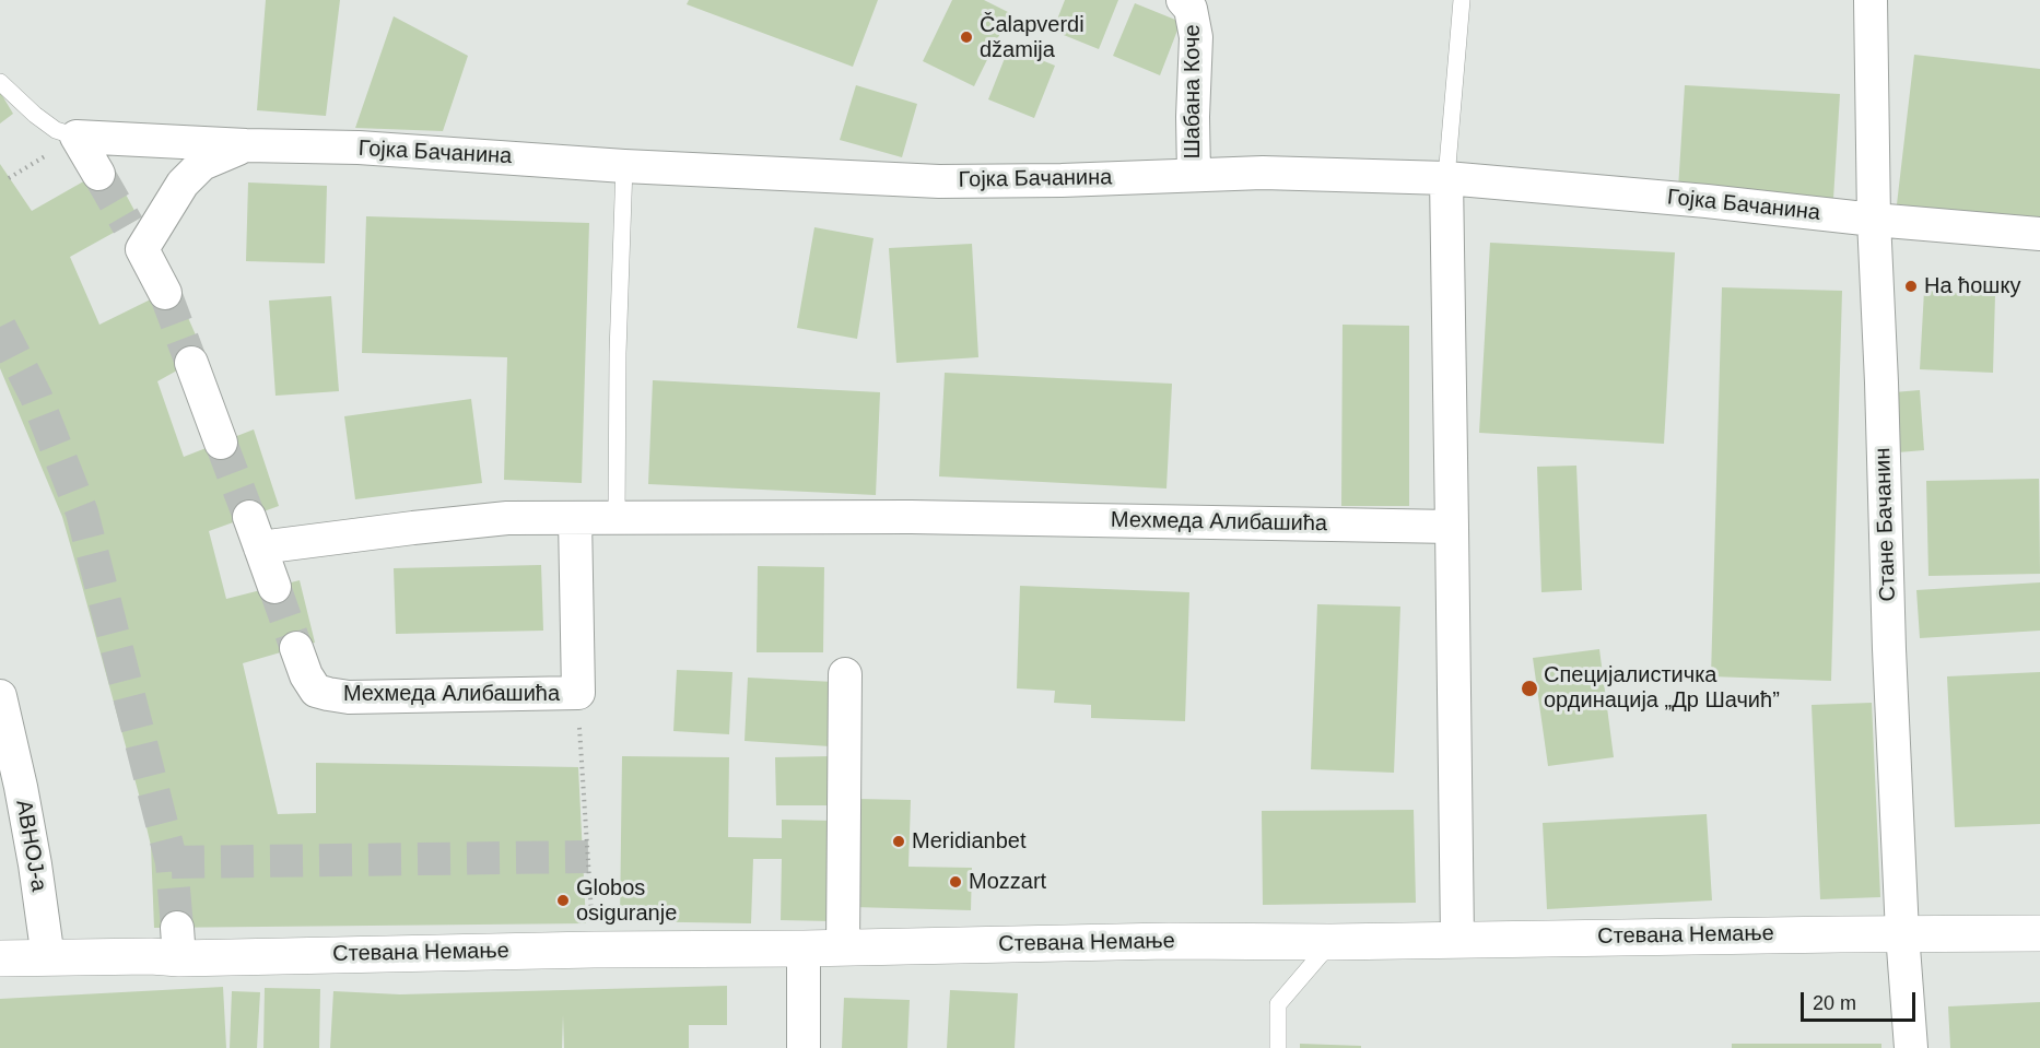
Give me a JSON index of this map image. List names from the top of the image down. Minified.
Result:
{"streets":{"street":["Шабана Коче","Гојка Бачанина","Мехмеда Алибашића","Стане Бачанин","АВНОЈ-а","Стевана Немање"]},"crossings":[["Шабана Коче","Гојка Бачанина"],["Гојка Бачанина","Стане Бачанин"],["Стане Бачанин","Стевана Немање"],["АВНОЈ-а","Стевана Немање"]],"places":["Čalapverdi džamija","На ћошку","Специјалистичка ординација „Др Шачић”","Meridianbet","Mozzart","Globos osiguranje"],"scale_bar":"20 m"}
